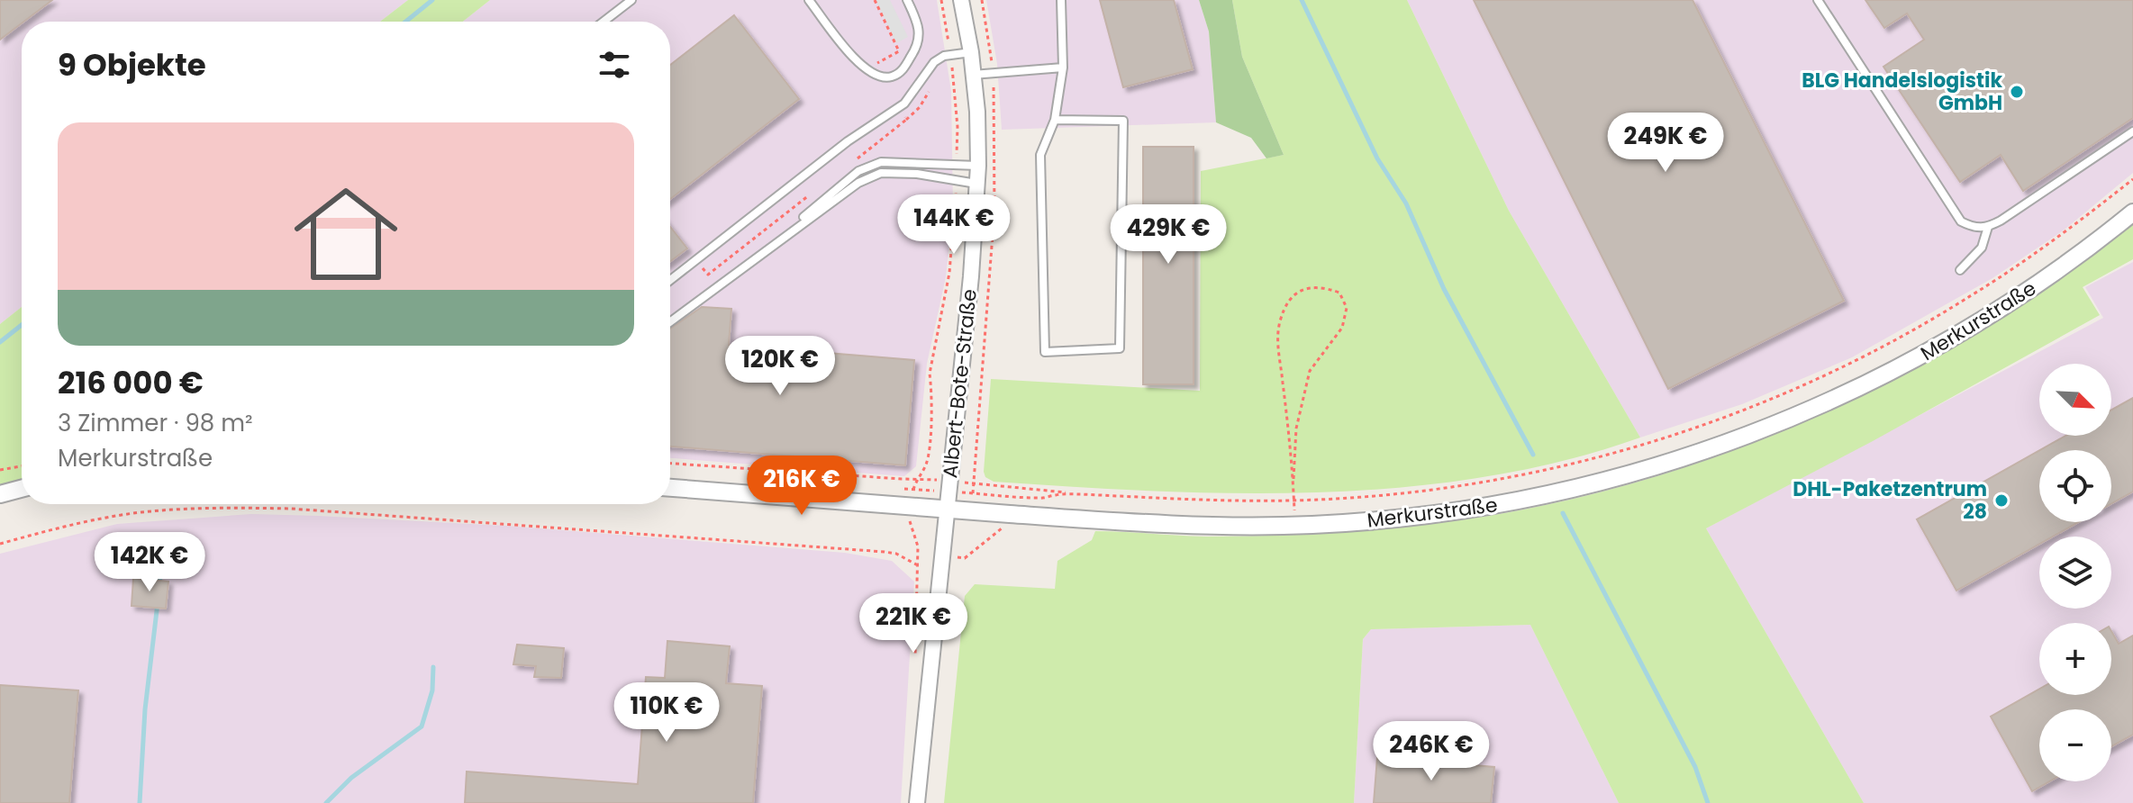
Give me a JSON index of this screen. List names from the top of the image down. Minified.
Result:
{"streets":{"street":["Merkurstraße","Albert-Bote-Straße"]},"crossings":[["Merkurstraße","Albert-Bote-Straße"]],"places":["BLG Handelslogistik GmbH","DHL-Paketzentrum 28"],"north":"bottom right","page":{"heading":"9 Objekte","list":[{"name":"216 000 €","note":"3 Zimmer · 98 m² · Merkurstraße"}],"price":["249K €","144K €","429K €","120K €","216K €","142K €","221K €","110K €","246K €"],"map_buttons":["+","−"]}}
